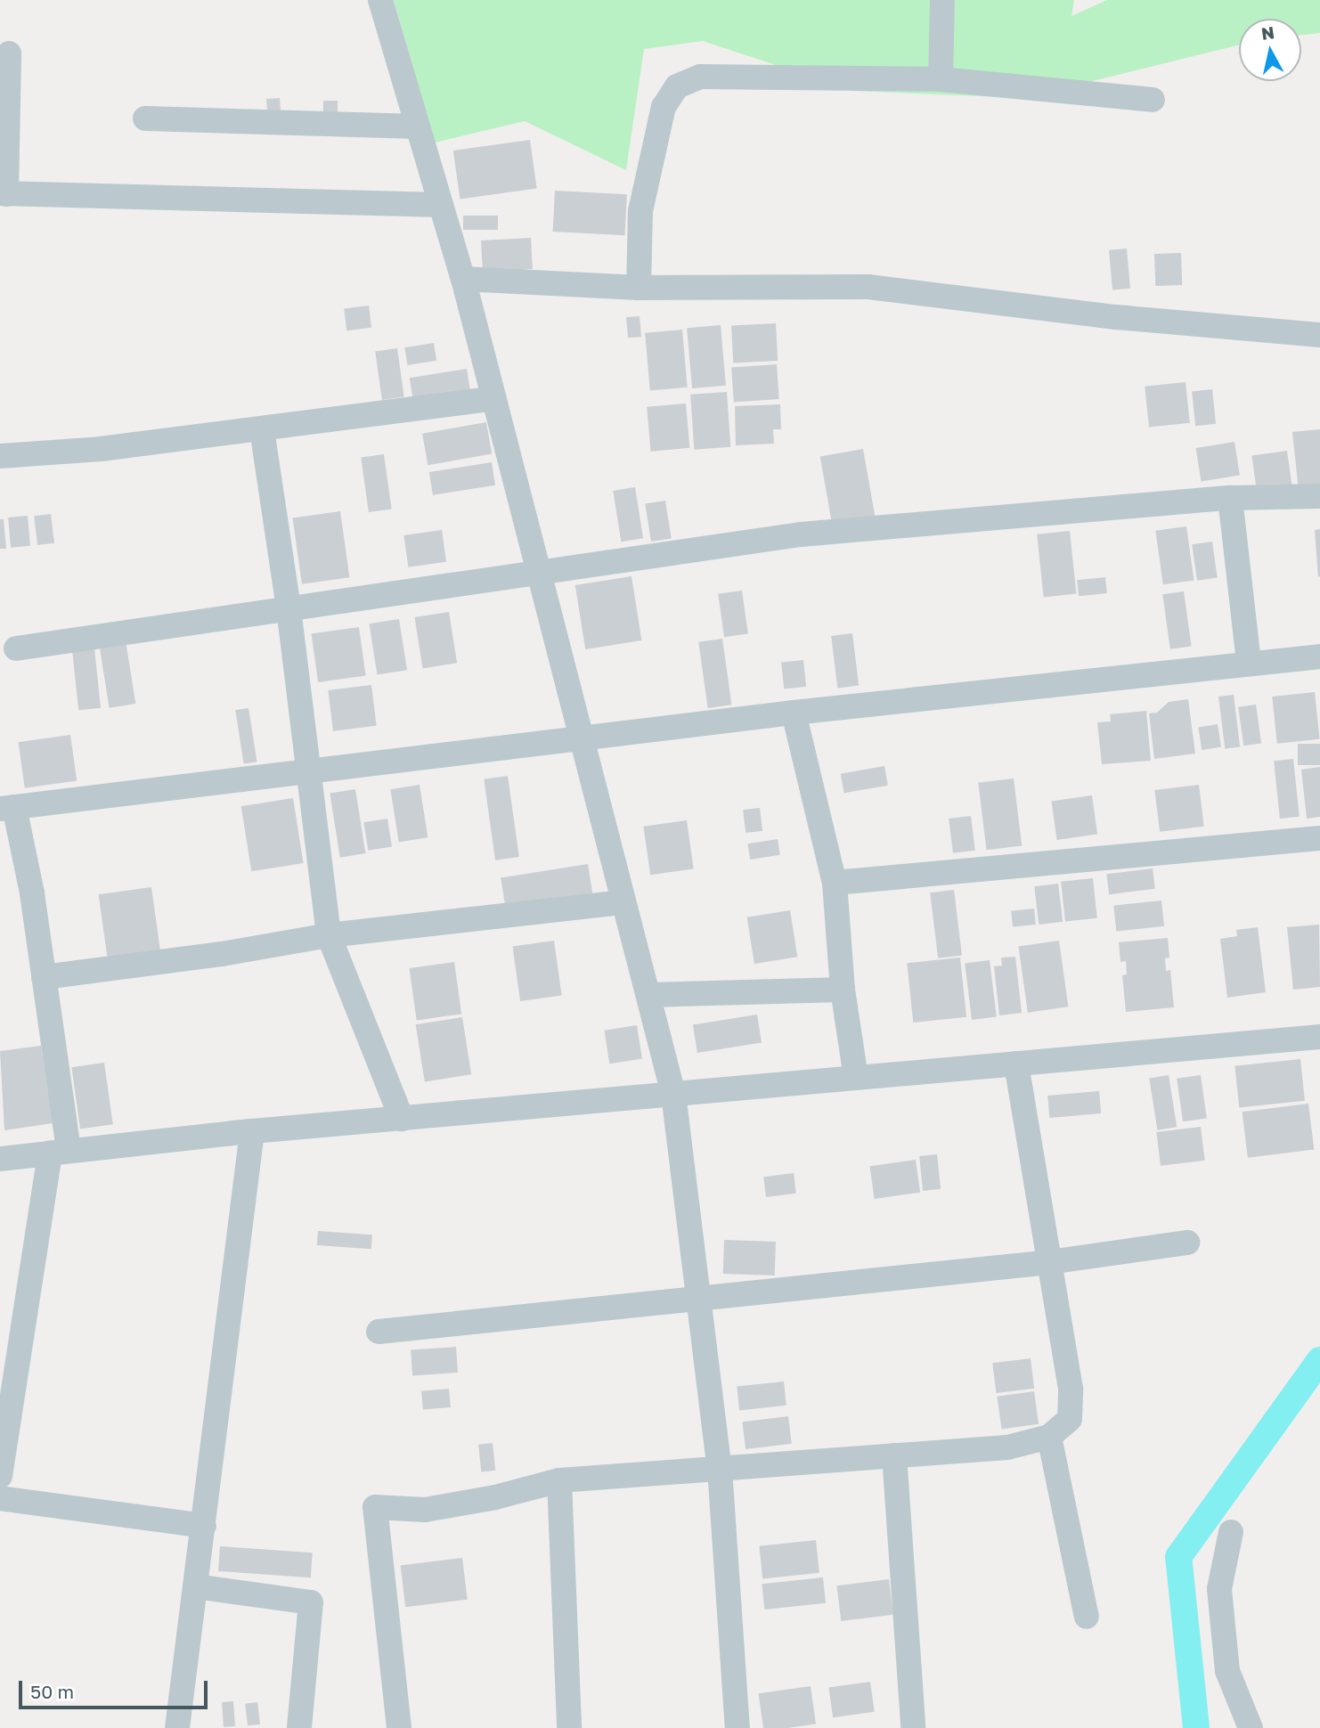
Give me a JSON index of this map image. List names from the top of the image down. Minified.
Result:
{"scale_bar":"50 m","north":"top"}
